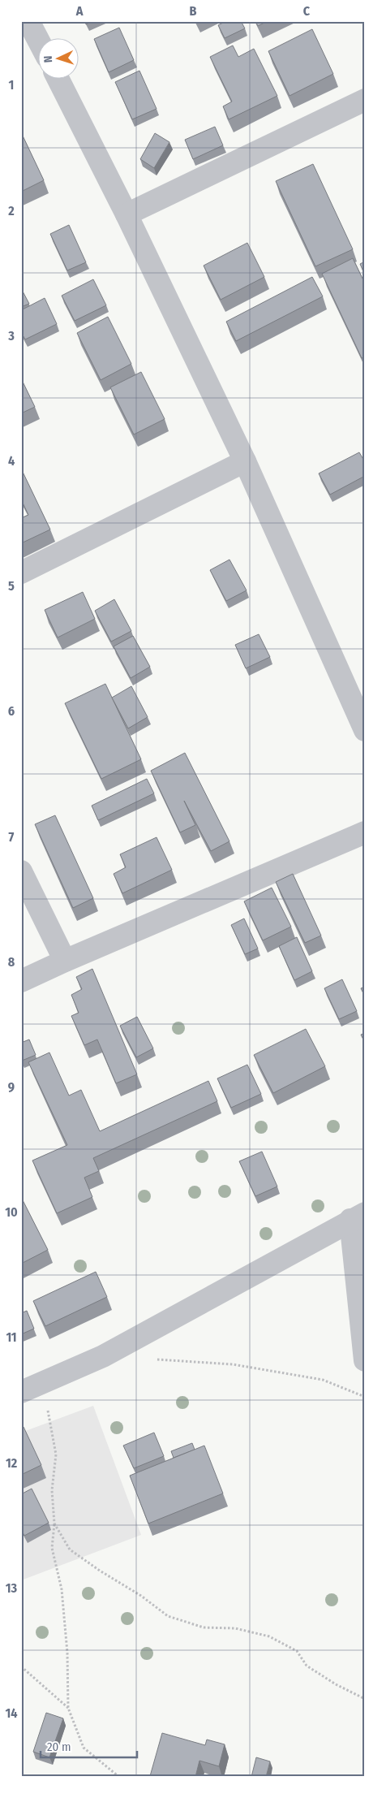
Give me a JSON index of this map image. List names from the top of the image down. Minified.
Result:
{"scale_bar":"20 m","north":"left","grid":{"columns":["A","B","C"],"rows":["1","2","3","4","5","6","7","8","9","10","11","12","13","14"]}}
